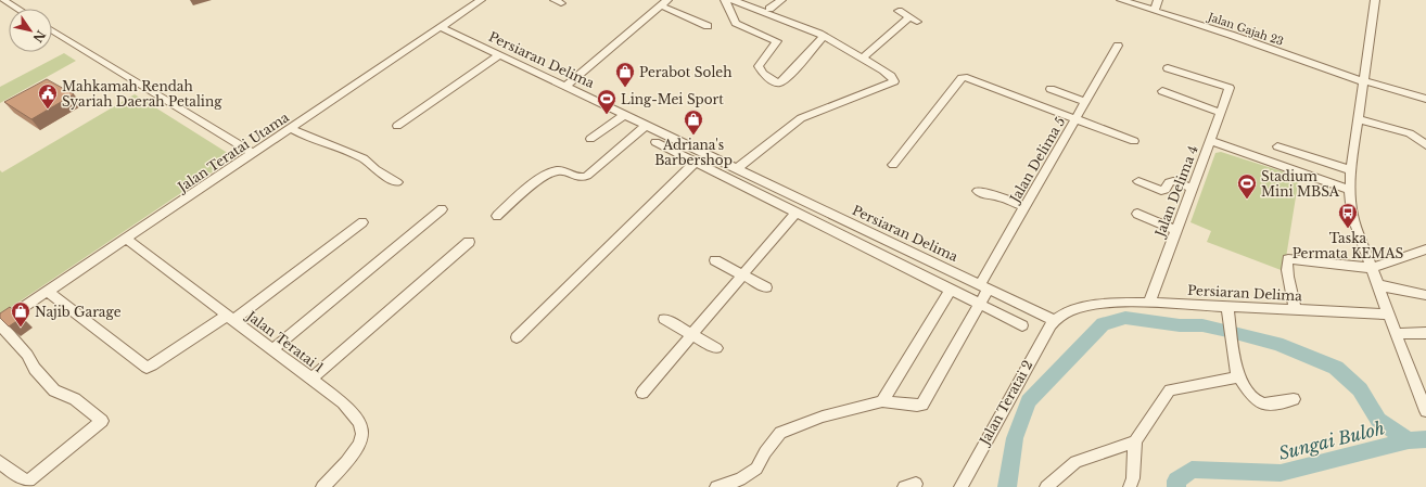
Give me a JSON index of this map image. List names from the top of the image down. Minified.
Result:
{"streets":{"street":["Jalan Gajah 23","Persiaran Delima","Jalan Teratai Utama","Jalan Delima 5","Jalan Delima 4","Jalan Teratai 1","Jalan Teratai 2"]},"crossings":[["Persiaran Delima","Jalan Teratai Utama"],["Persiaran Delima","Jalan Delima 5"],["Persiaran Delima","Jalan Delima 4"],["Persiaran Delima","Jalan Teratai 2"],["Jalan Teratai Utama","Jalan Teratai 1"]],"water":["Sungai Buloh"],"places":{"shop":["Perabot Soleh","Adriana's Barbershop","Najib Garage"],"public building":["Mahkamah Rendah Syariah Daerah Petaling"],"sports":["Ling-Mei Sport","Stadium Mini MBSA"],"bus stop":["Taska Permata KEMAS"]},"north":"bottom right"}
